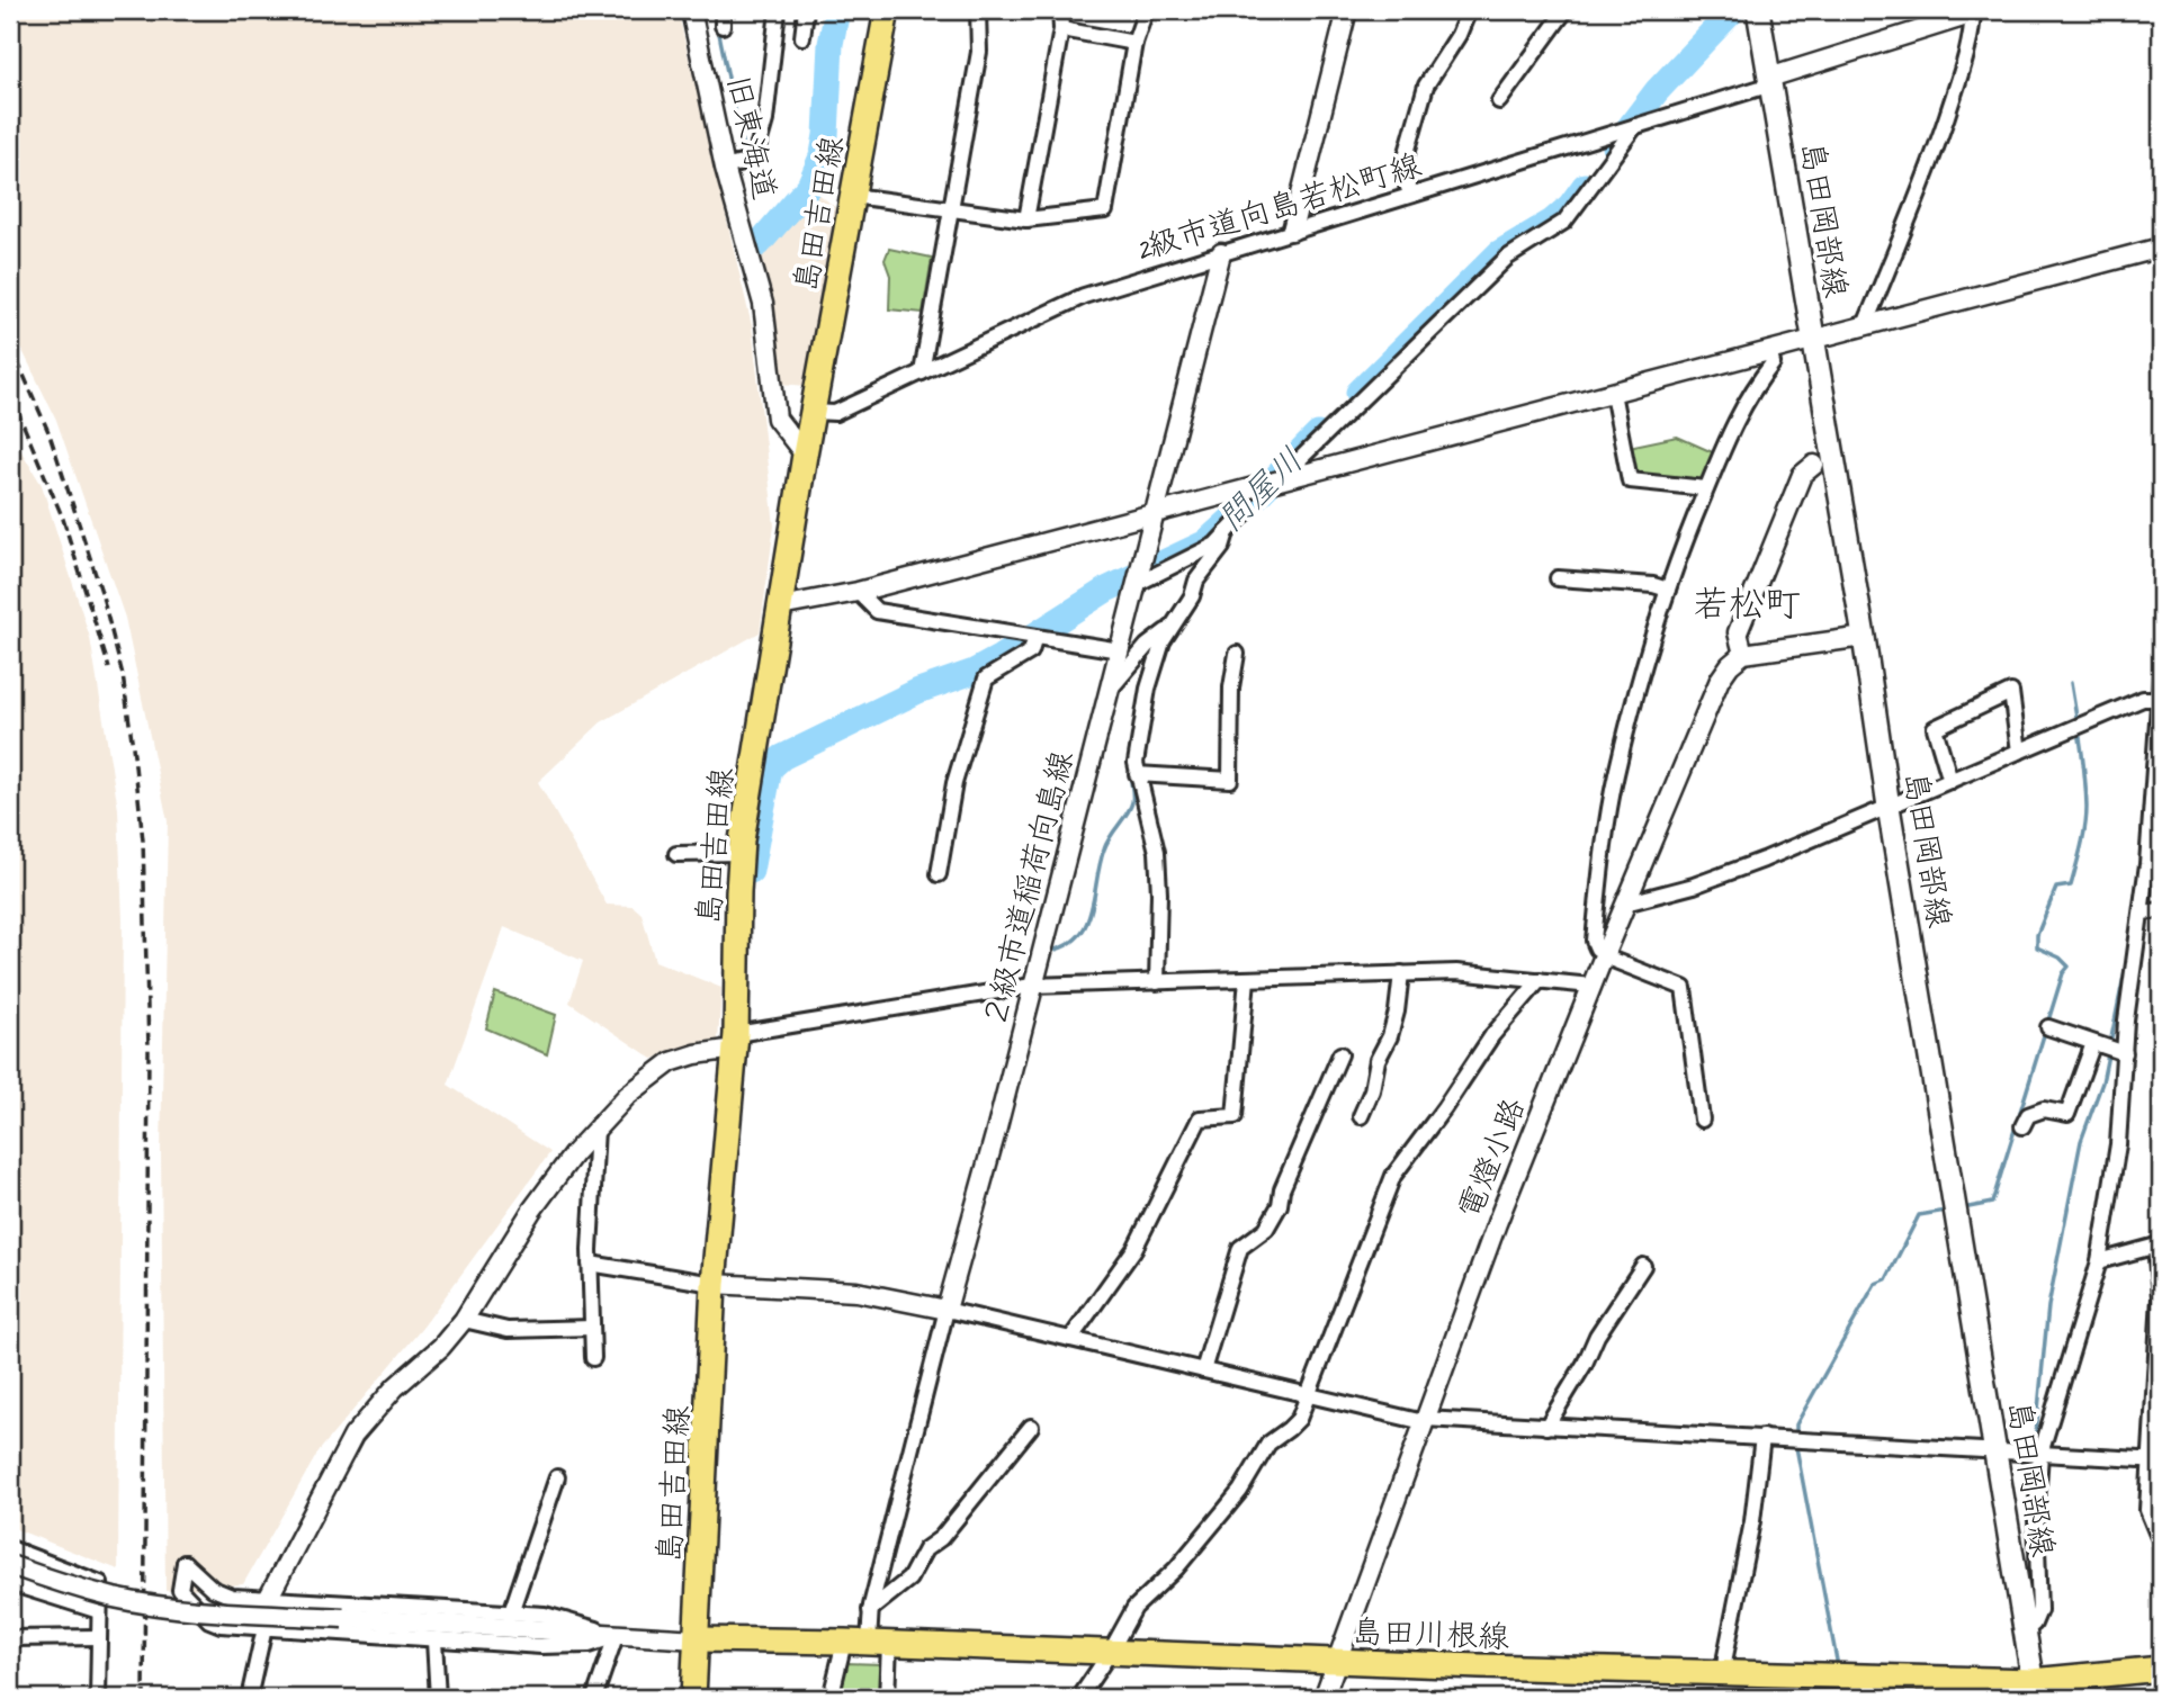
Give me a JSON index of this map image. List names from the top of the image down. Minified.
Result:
{"streets":{"main road":["島田吉田線","島田岡部線","島田川根線"],"street":["旧東海道","2級市道向島若松町線","２級市道稲荷向島線","電燈小路"]},"crossings":[["旧東海道","島田吉田線"],["2級市道向島若松町線","島田吉田線"],["2級市道向島若松町線","島田岡部線"],["2級市道向島若松町線","２級市道稲荷向島線"],["島田吉田線","島田川根線"],["島田岡部線","島田川根線"],["電燈小路","島田川根線"]],"districts":["若松町"],"water":["問屋川"]}
